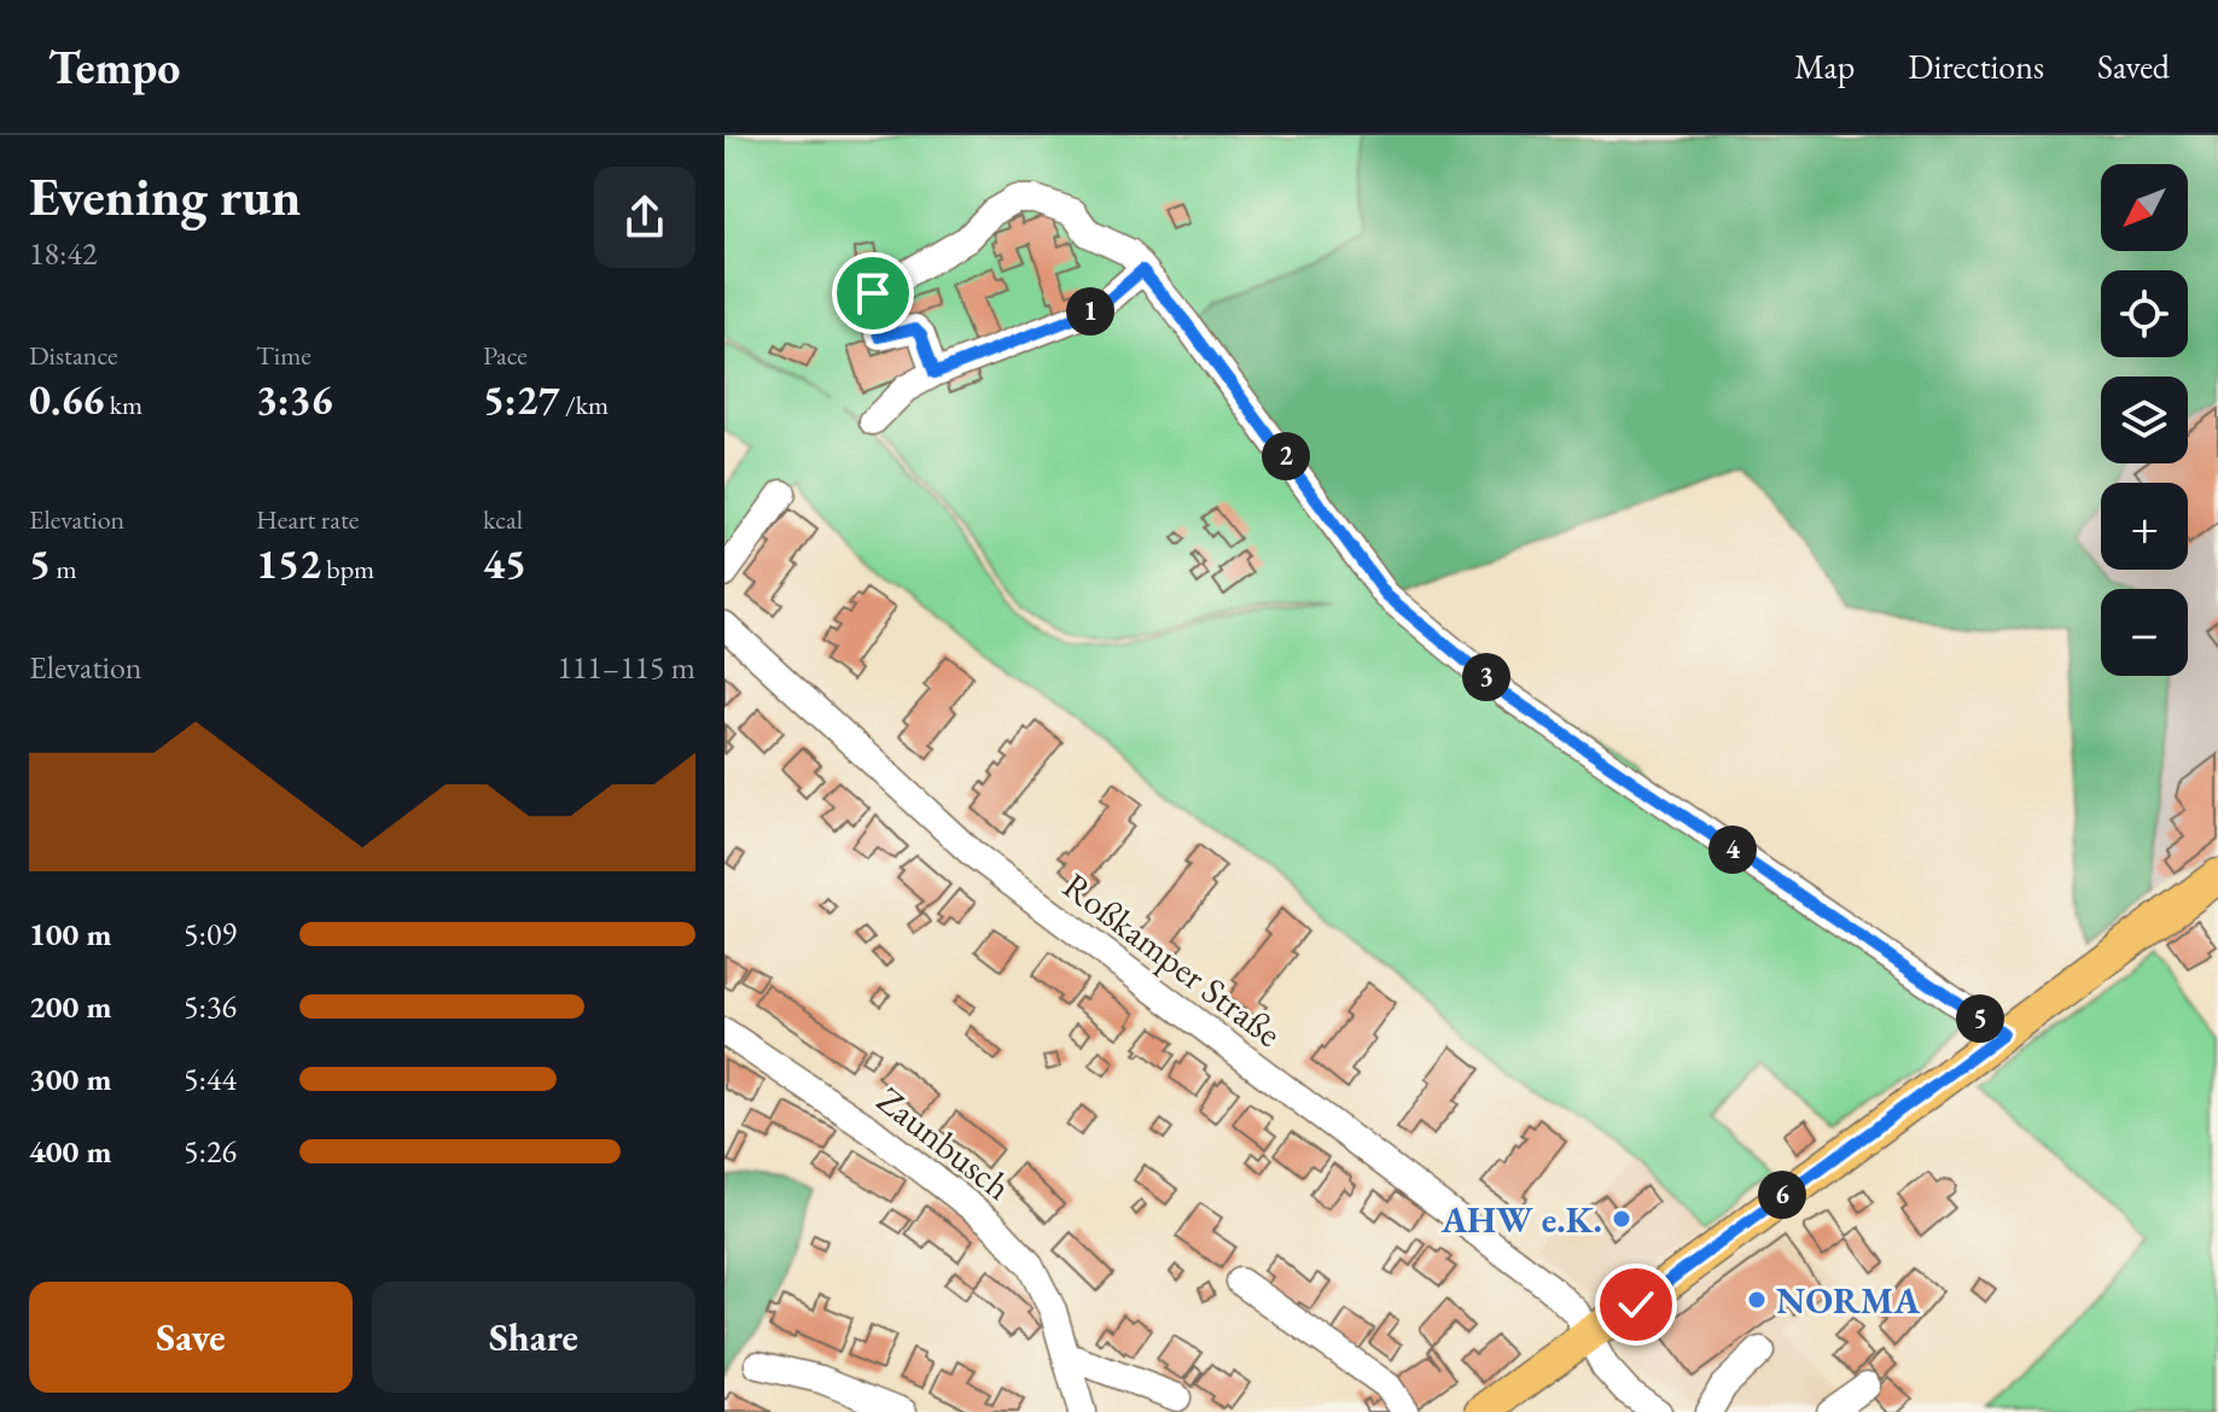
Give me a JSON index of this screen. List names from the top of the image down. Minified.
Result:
{"streets":{"street":["Roßkamper Straße","Zaunbusch"]},"places":["AHW e.K.","NORMA"],"north":"bottom left","page":{"header":"Tempo","nav":["Map","Directions","Saved"],"heading":["Evening run","18:42"],"map_buttons":["+","−"],"pins":["1","2","3","4","5","6"],"stats":[["Distance","0.66 km"],["Time","3:36"],["Pace","5:27 /km"],["Elevation","5 m"],["Heart rate","152 bpm"],["kcal","45"]],"chart":["Elevation","111–115 m"],"list":[{"name":"100 m","note":"5:09"},{"name":"200 m","note":"5:36"},{"name":"300 m","note":"5:44"},{"name":"400 m","note":"5:26"}],"buttons":["Save","Share"]}}
